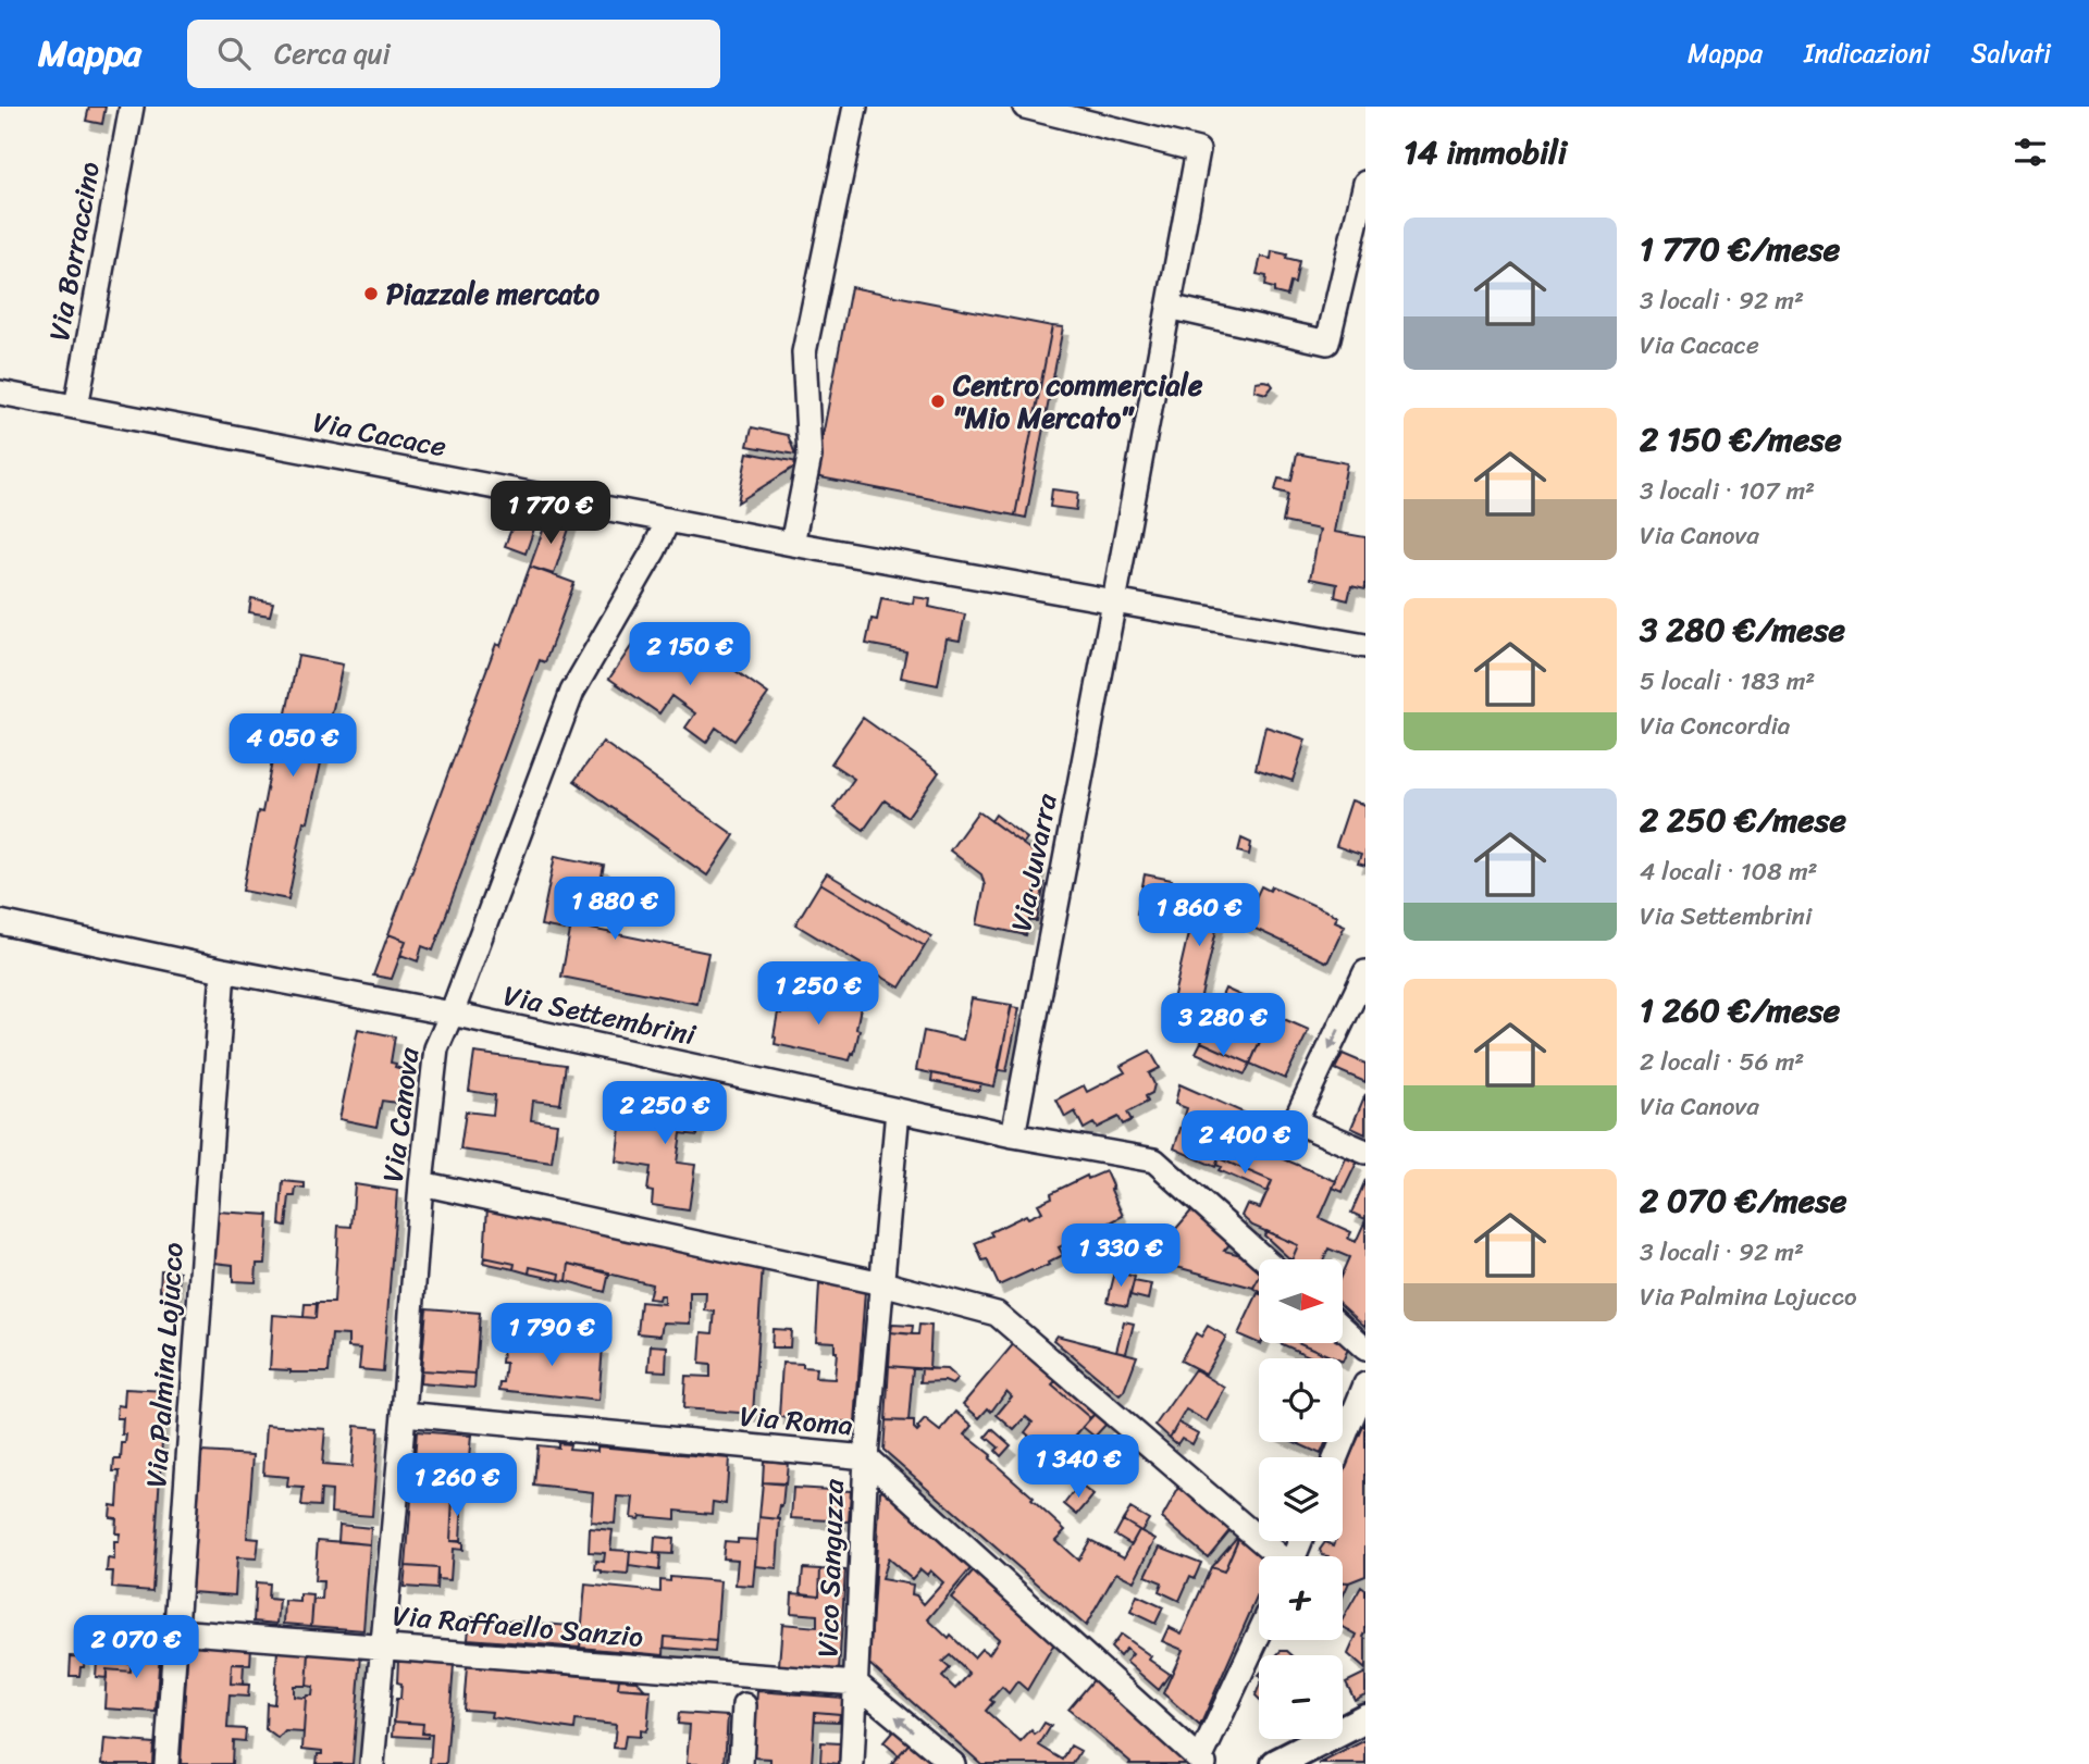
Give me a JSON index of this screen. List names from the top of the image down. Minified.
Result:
{"streets":{"street":["Via Borraccino","Via Cacace","Via Juvarra","Via Settembrini","Via Canova","Via Palmina Lojucco","Via Roma","Vico Sanguzza","Via Raffaello Sanzio"]},"crossings":[["Via Borraccino","Via Cacace"],["Via Cacace","Via Juvarra"],["Via Cacace","Via Canova"],["Via Juvarra","Via Settembrini"],["Via Settembrini","Via Canova"],["Via Settembrini","Via Palmina Lojucco"],["Via Settembrini","Vico Sanguzza"],["Via Canova","Via Roma"],["Via Canova","Via Raffaello Sanzio"],["Via Palmina Lojucco","Via Raffaello Sanzio"],["Via Roma","Vico Sanguzza"],["Vico Sanguzza","Via Raffaello Sanzio"]],"places":["Piazzale mercato","Centro commerciale \"Mio Mercato\""],"north":"right","page":{"header":"Mappa","search":"Cerca qui","nav":["Mappa","Indicazioni","Salvati"],"heading":"14 immobili","list":[{"name":"1 770 €/mese","note":"3 locali · 92 m² · Via Cacace"},{"name":"2 150 €/mese","note":"3 locali · 107 m² · Via Canova"},{"name":"3 280 €/mese","note":"5 locali · 183 m² · Via Concordia"},{"name":"2 250 €/mese","note":"4 locali · 108 m² · Via Settembrini"},{"name":"1 260 €/mese","note":"2 locali · 56 m² · Via Canova"},{"name":"2 070 €/mese","note":"3 locali · 92 m² · Via Palmina Lojucco"}],"price":["1 770 €","2 150 €","4 050 €","1 880 €","1 860 €","1 250 €","3 280 €","2 250 €","2 400 €","1 330 €","1 790 €","1 340 €","1 260 €","2 070 €"],"map_buttons":["+","−"]}}
